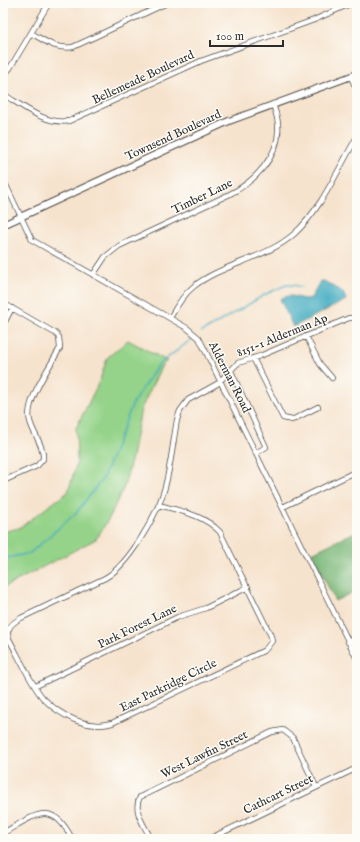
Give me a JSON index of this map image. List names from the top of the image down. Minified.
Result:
{"streets":{"street":["Bellemeade Boulevard","Townsend Boulevard","Timber Lane","8151-1 Alderman Ap","Alderman Road","Park Forest Lane","East Parkridge Circle","West Lawfin Street","Cathcart Street"]},"crossings":[["Townsend Boulevard","Timber Lane"],["Townsend Boulevard","Alderman Road"],["Timber Lane","Alderman Road"],["8151-1 Alderman Ap","Alderman Road"],["8151-1 Alderman Ap","East Parkridge Circle"],["Park Forest Lane","East Parkridge Circle"],["West Lawfin Street","Cathcart Street"]],"scale_bar":"100 m"}
